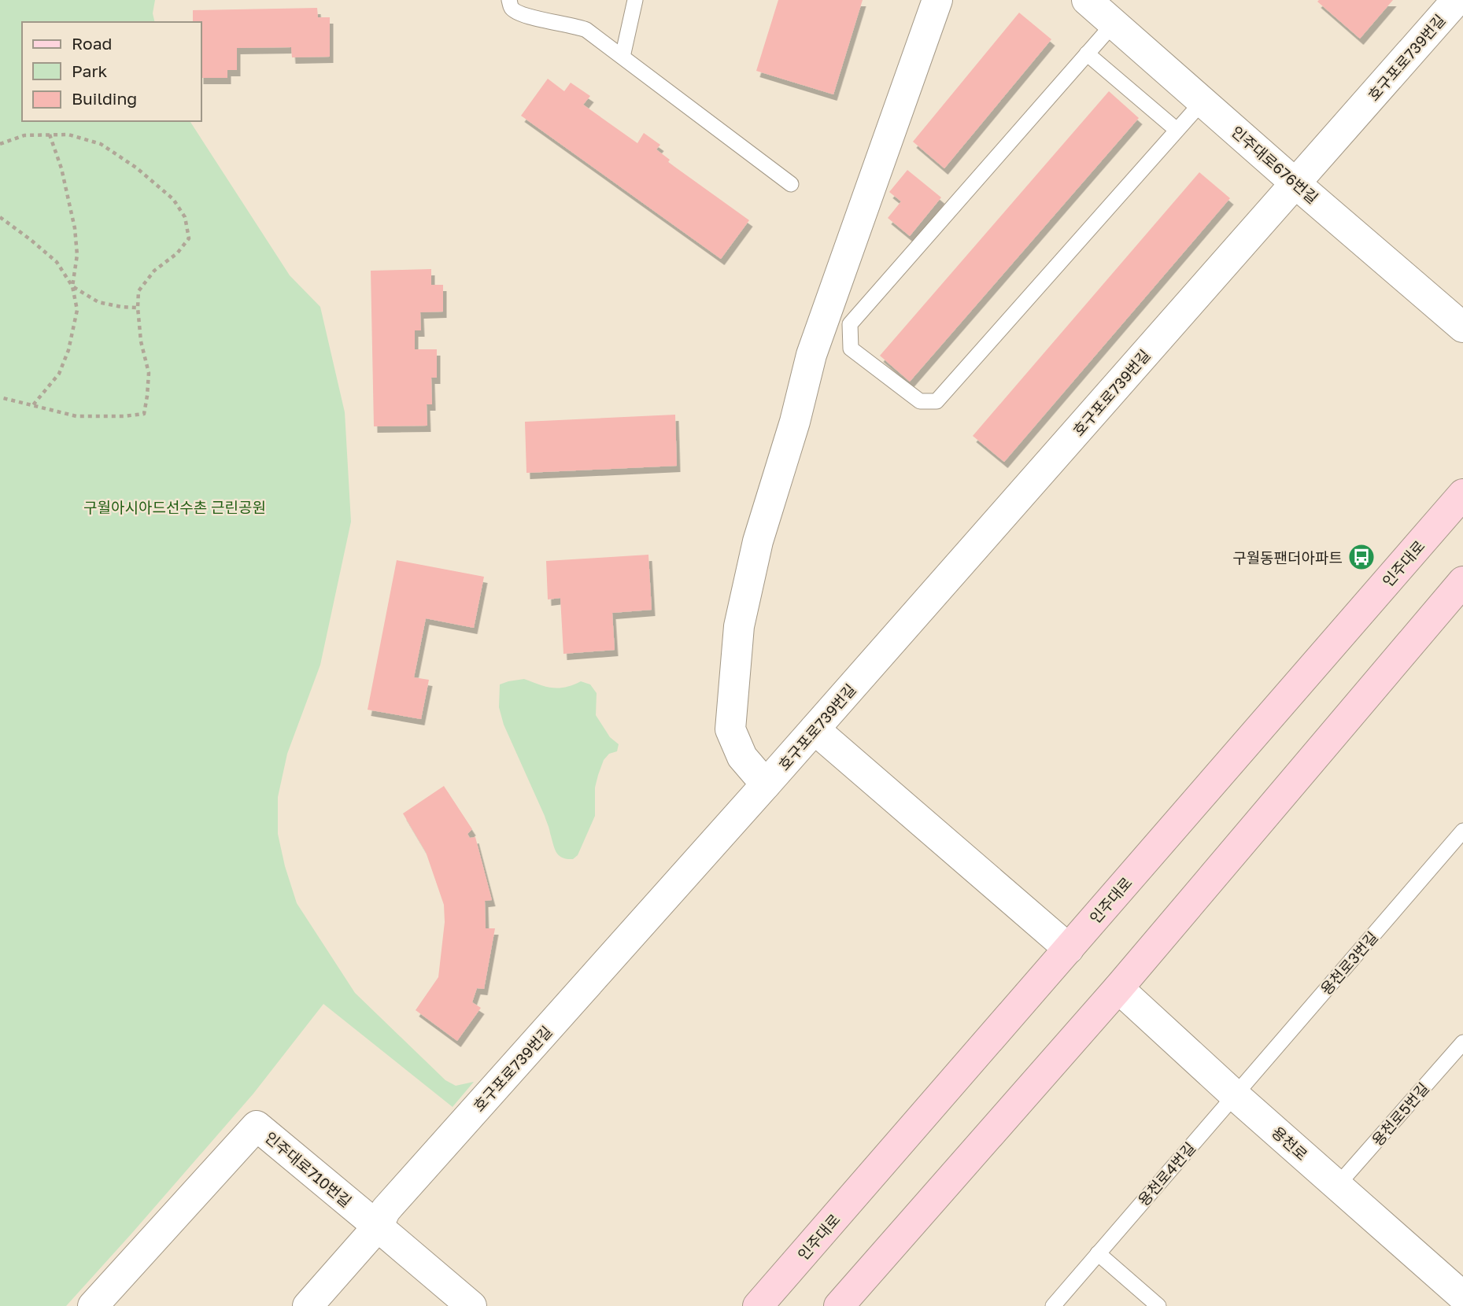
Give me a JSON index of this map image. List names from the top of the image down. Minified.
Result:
{"streets":{"main road":["인주대로"],"street":["호구포로739번길","인주대로676번길","용천로","인주대로710번길"],"lane":["용천로3번길","용천로5번길","용천로4번길"]},"crossings":[["호구포로739번길","인주대로676번길"],["호구포로739번길","인주대로710번길"],["용천로3번길","용천로"],["용천로3번길","용천로4번길"],["용천로5번길","용천로"],["용천로","용천로4번길"]],"parks":["구월아시아드선수촌 근린공원"],"places":{"bus stop":["구월동팬더아파트"]},"legend":["Road","Park","Building"]}
